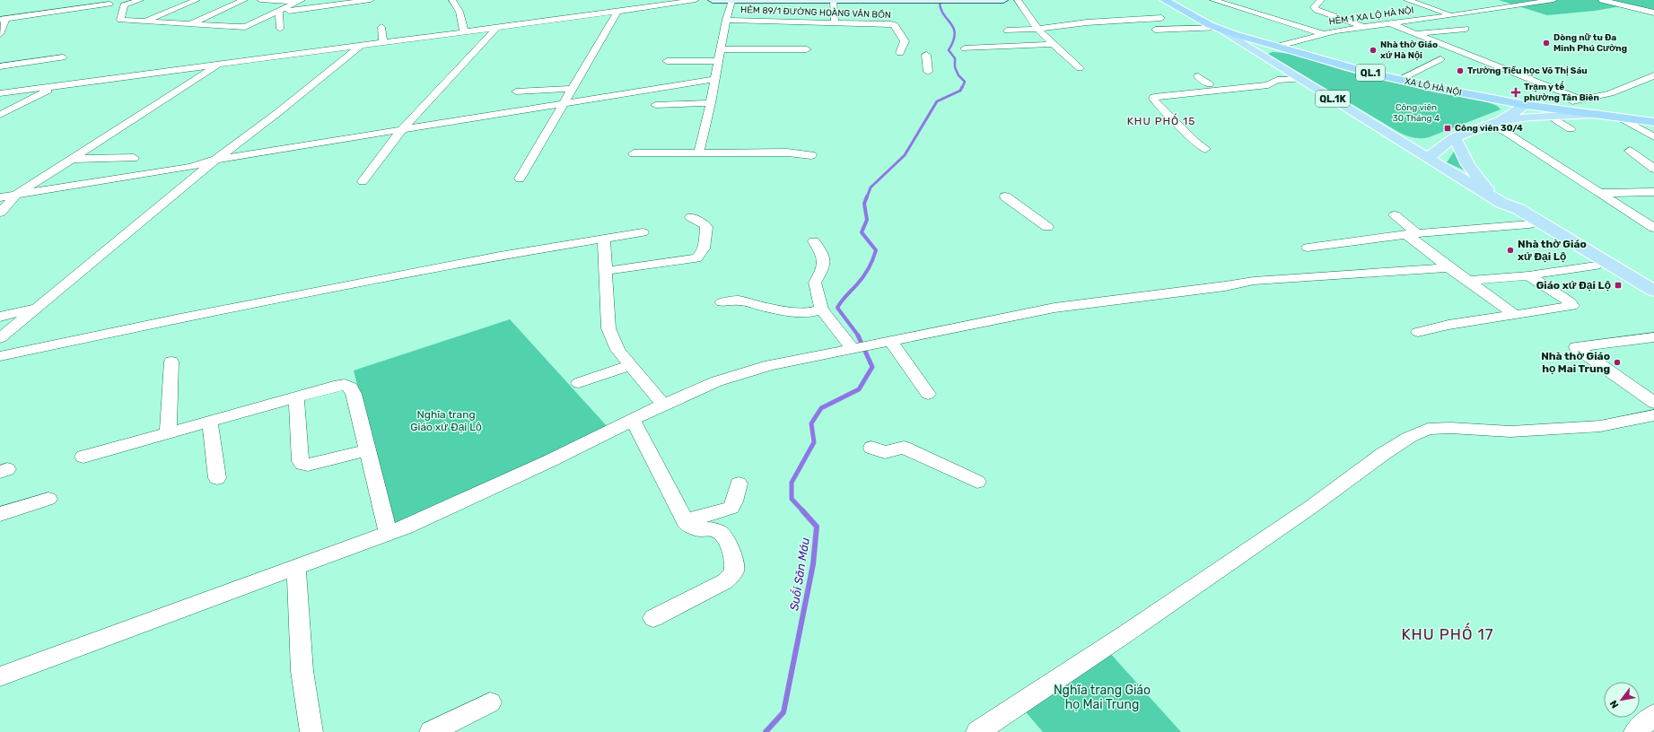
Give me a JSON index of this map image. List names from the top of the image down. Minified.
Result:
{"streets":{"highway":["QL.1","XA LỘ HÀ NỘI"],"main road":["QL.1K"],"street":["HẺM 89/1 ĐƯỜNG HOÀNG VĂN BỔN","HẺM 1 XA LỘ HÀ NỘI"]},"crossings":[["HẺM 1 XA LỘ HÀ NỘI","XA LỘ HÀ NỘI"],["QL.1","XA LỘ HÀ NỘI"],["QL.1","QL.1K"],["XA LỘ HÀ NỘI","QL.1K"]],"districts":["KHU PHỐ 15","KHU PHỐ 17"],"water":["Suối Săn Máu"],"parks":["Công viên 30 Tháng 4","Nghĩa trang Giáo xứ Đại Lộ","Nghĩa trang Giáo họ Mai Trung"],"places":{"other":["Dòng nữ tu Đa Minh Phú Cường","Nhà thờ Giáo xứ Hà Nội","Trường Tiểu học Võ Thị Sáu","Nhà thờ Giáo xứ Đại Lộ","Nhà thờ Giáo họ Mai Trung"],"health":["Trạm y tế phường Tân Biên"],"transit":["Công viên 30/4","Giáo xứ Đại Lộ"]},"north":"bottom left"}
